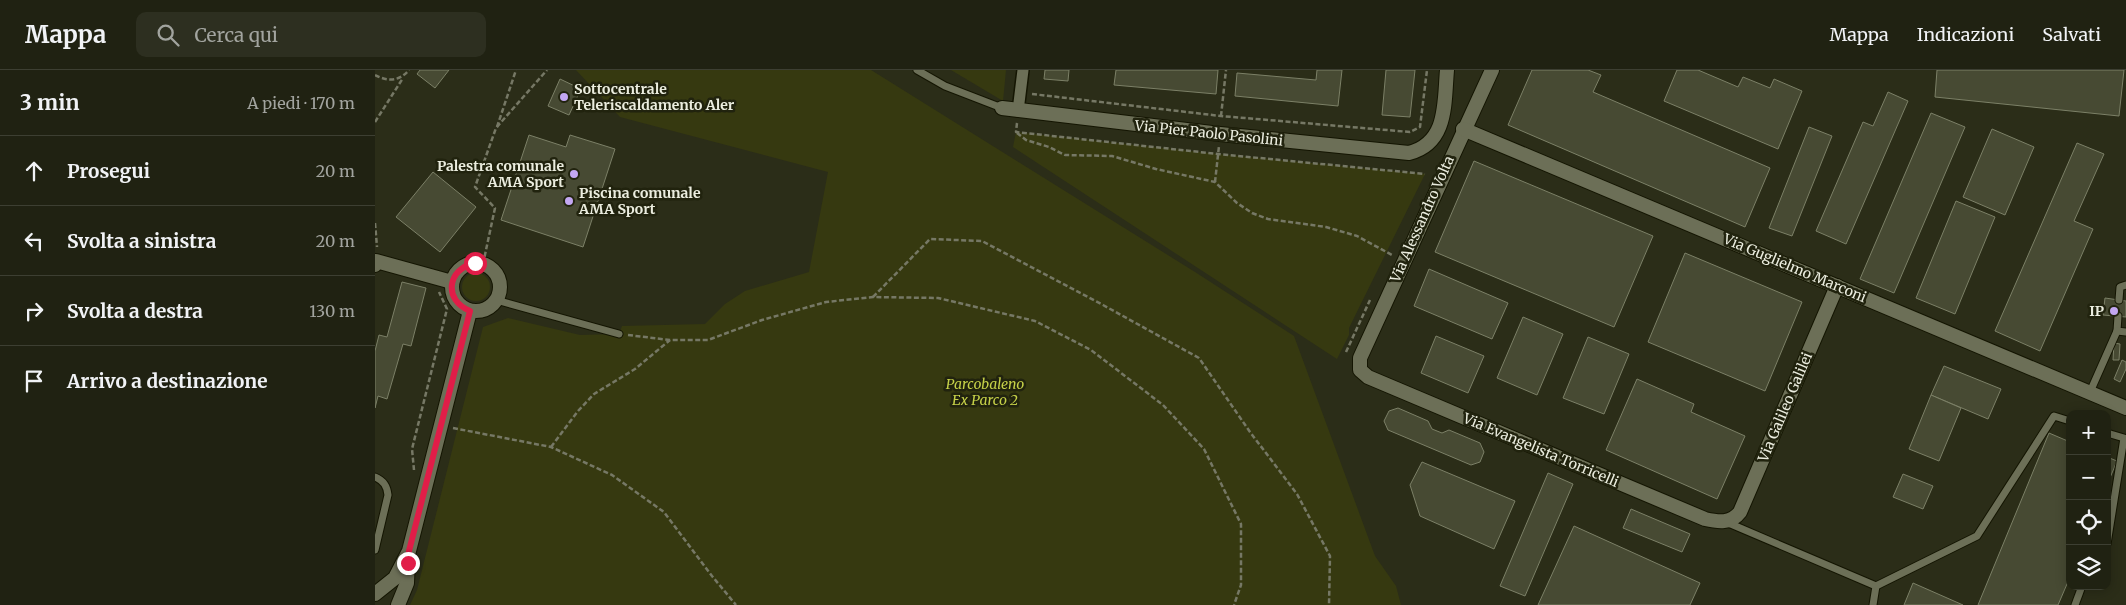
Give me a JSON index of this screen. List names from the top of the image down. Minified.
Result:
{"streets":{"street":["Via Pier Paolo Pasolini","Via Alessandro Volta","Via Guglielmo Marconi","Via Galileo Galilei","Via Evangelista Torricelli"]},"crossings":[["Via Alessandro Volta","Via Guglielmo Marconi"],["Via Alessandro Volta","Via Evangelista Torricelli"],["Via Guglielmo Marconi","Via Galileo Galilei"],["Via Galileo Galilei","Via Evangelista Torricelli"]],"parks":["Parcobaleno Ex Parco 2"],"places":["Sottocentrale Teleriscaldamento Aler","Palestra comunale AMA Sport","Piscina comunale AMA Sport","IP"],"page":{"header":"Mappa","search":"Cerca qui","nav":["Mappa","Indicazioni","Salvati"],"heading":["3 min","A piedi · 170 m"],"list":[["Prosegui","20 m"],["Svolta a sinistra","20 m"],["Svolta a destra","130 m"],"Arrivo a destinazione"],"map_buttons":["+","−"]}}
